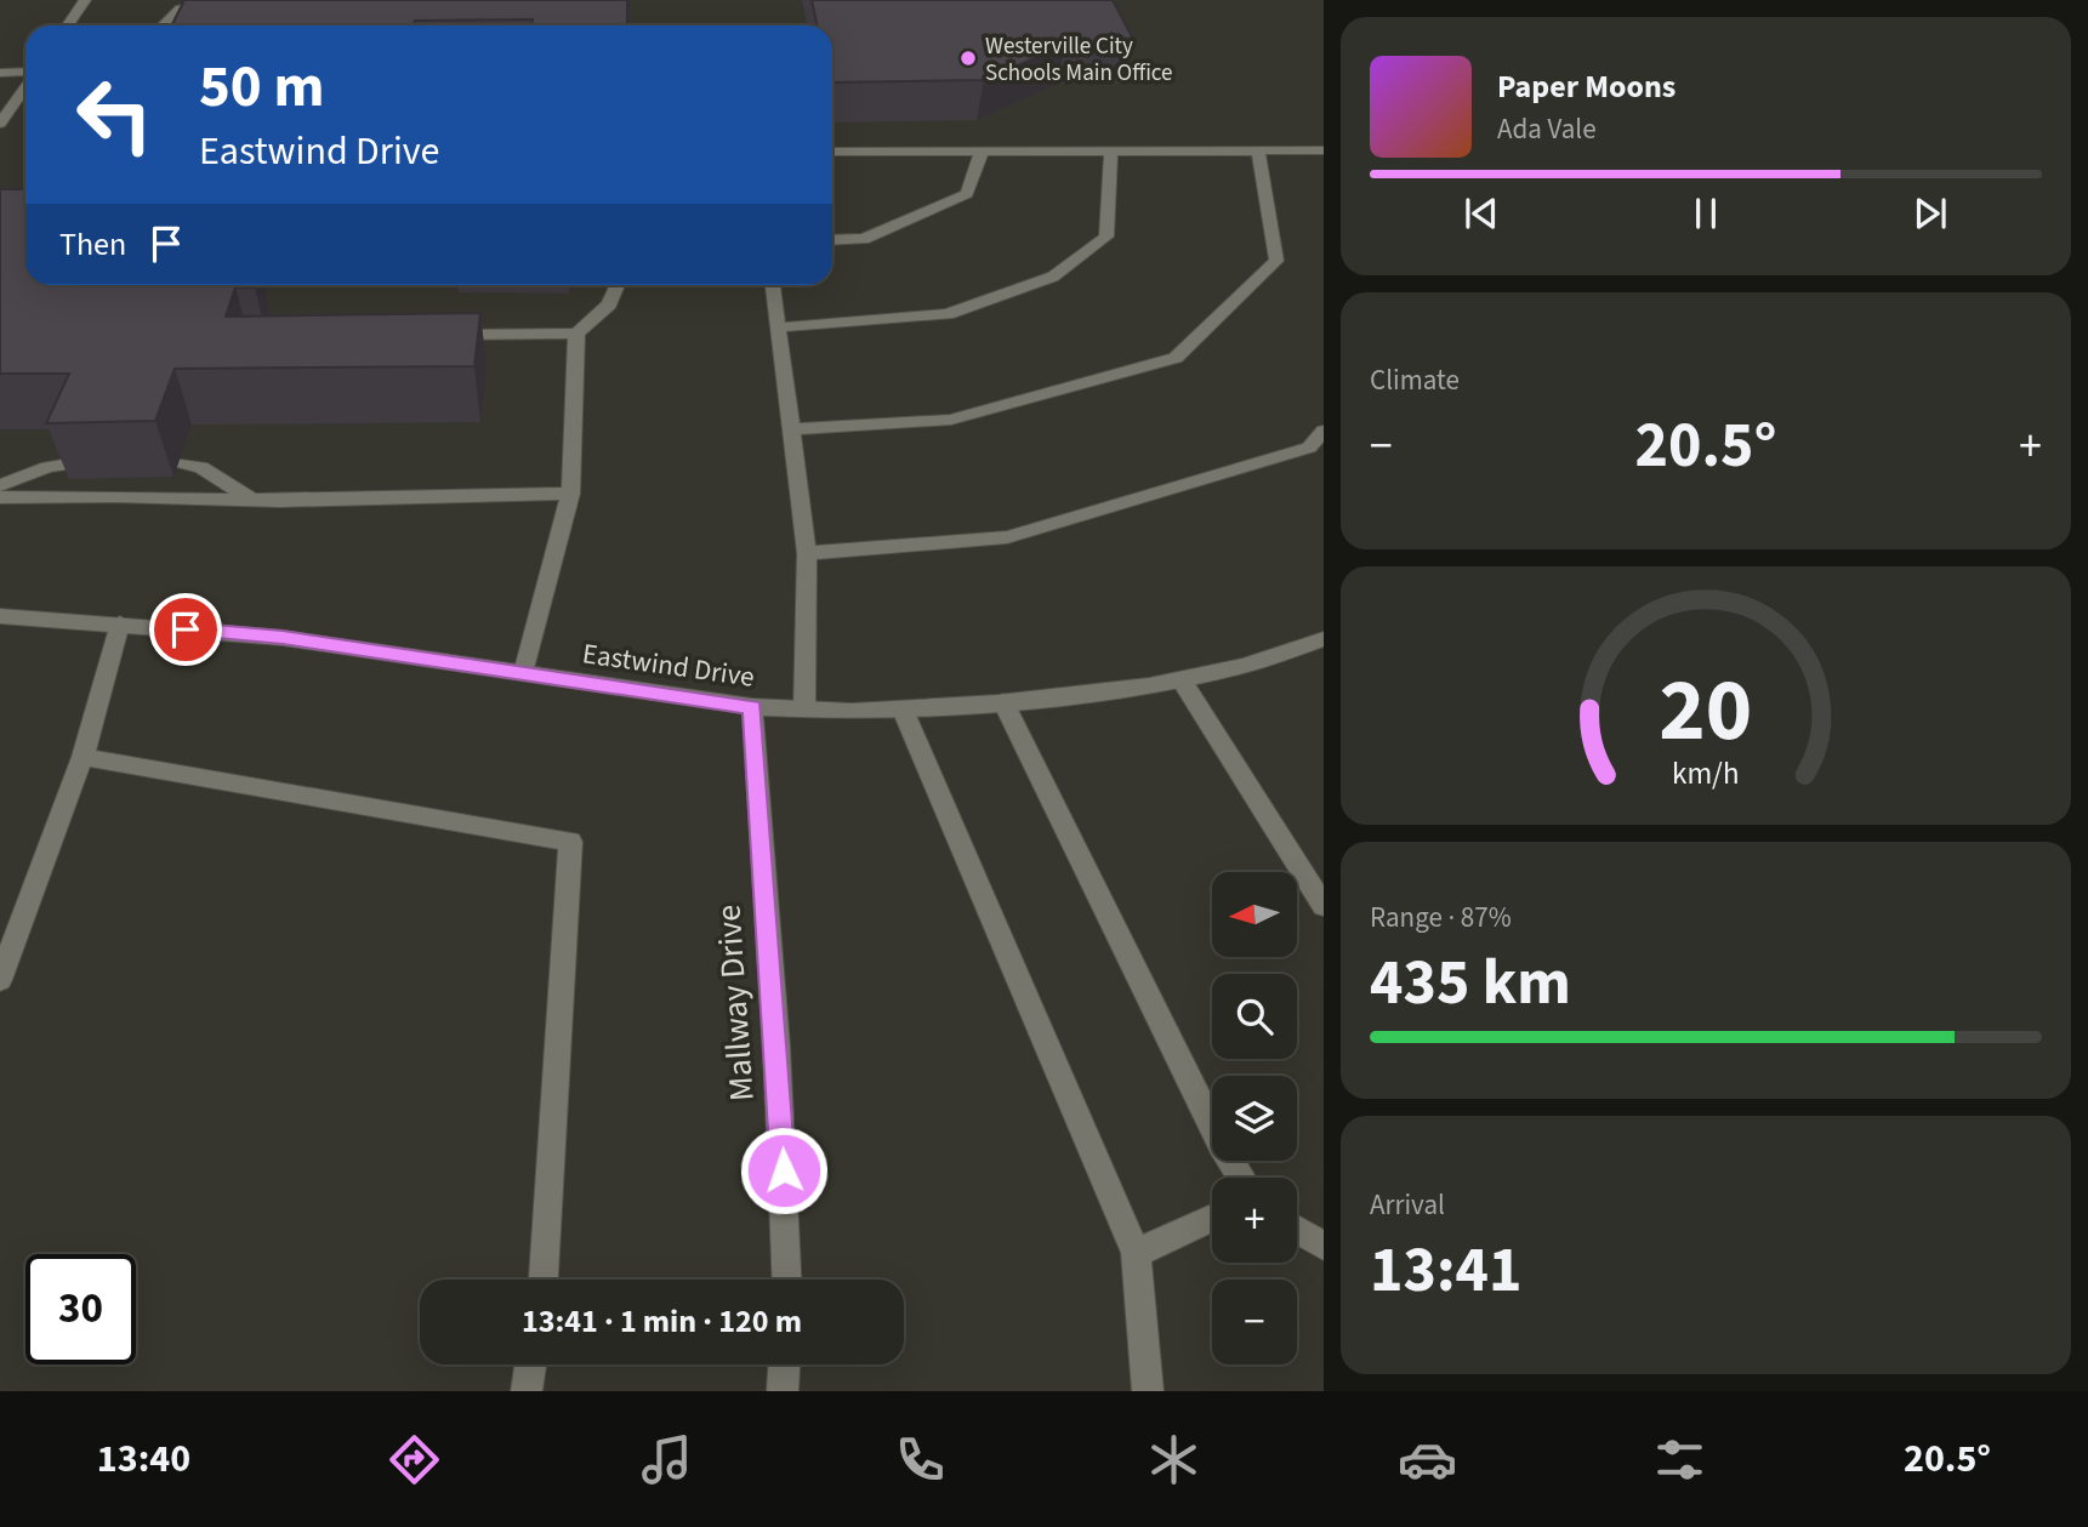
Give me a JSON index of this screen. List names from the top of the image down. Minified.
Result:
{"streets":{"street":["Eastwind Drive","Mallway Drive"]},"crossings":[["Eastwind Drive","Mallway Drive"]],"places":["Westerville City Schools Main Office"],"north":"left","page":{"turn":["50 m","Eastwind Drive"],"song":["Paper Moons","Ada Vale"],"then":"Then","tile":["Climate",["Range · 87%","435 km"],["Arrival","13:41"]],"heat":["−","20.5°","+"],"map_buttons":["+","−"],"limit":"30","trip":"13:41 · 1 min · 120 m","tabs":["13:40","20.5°"],"gauge":["20","km/h"]}}
